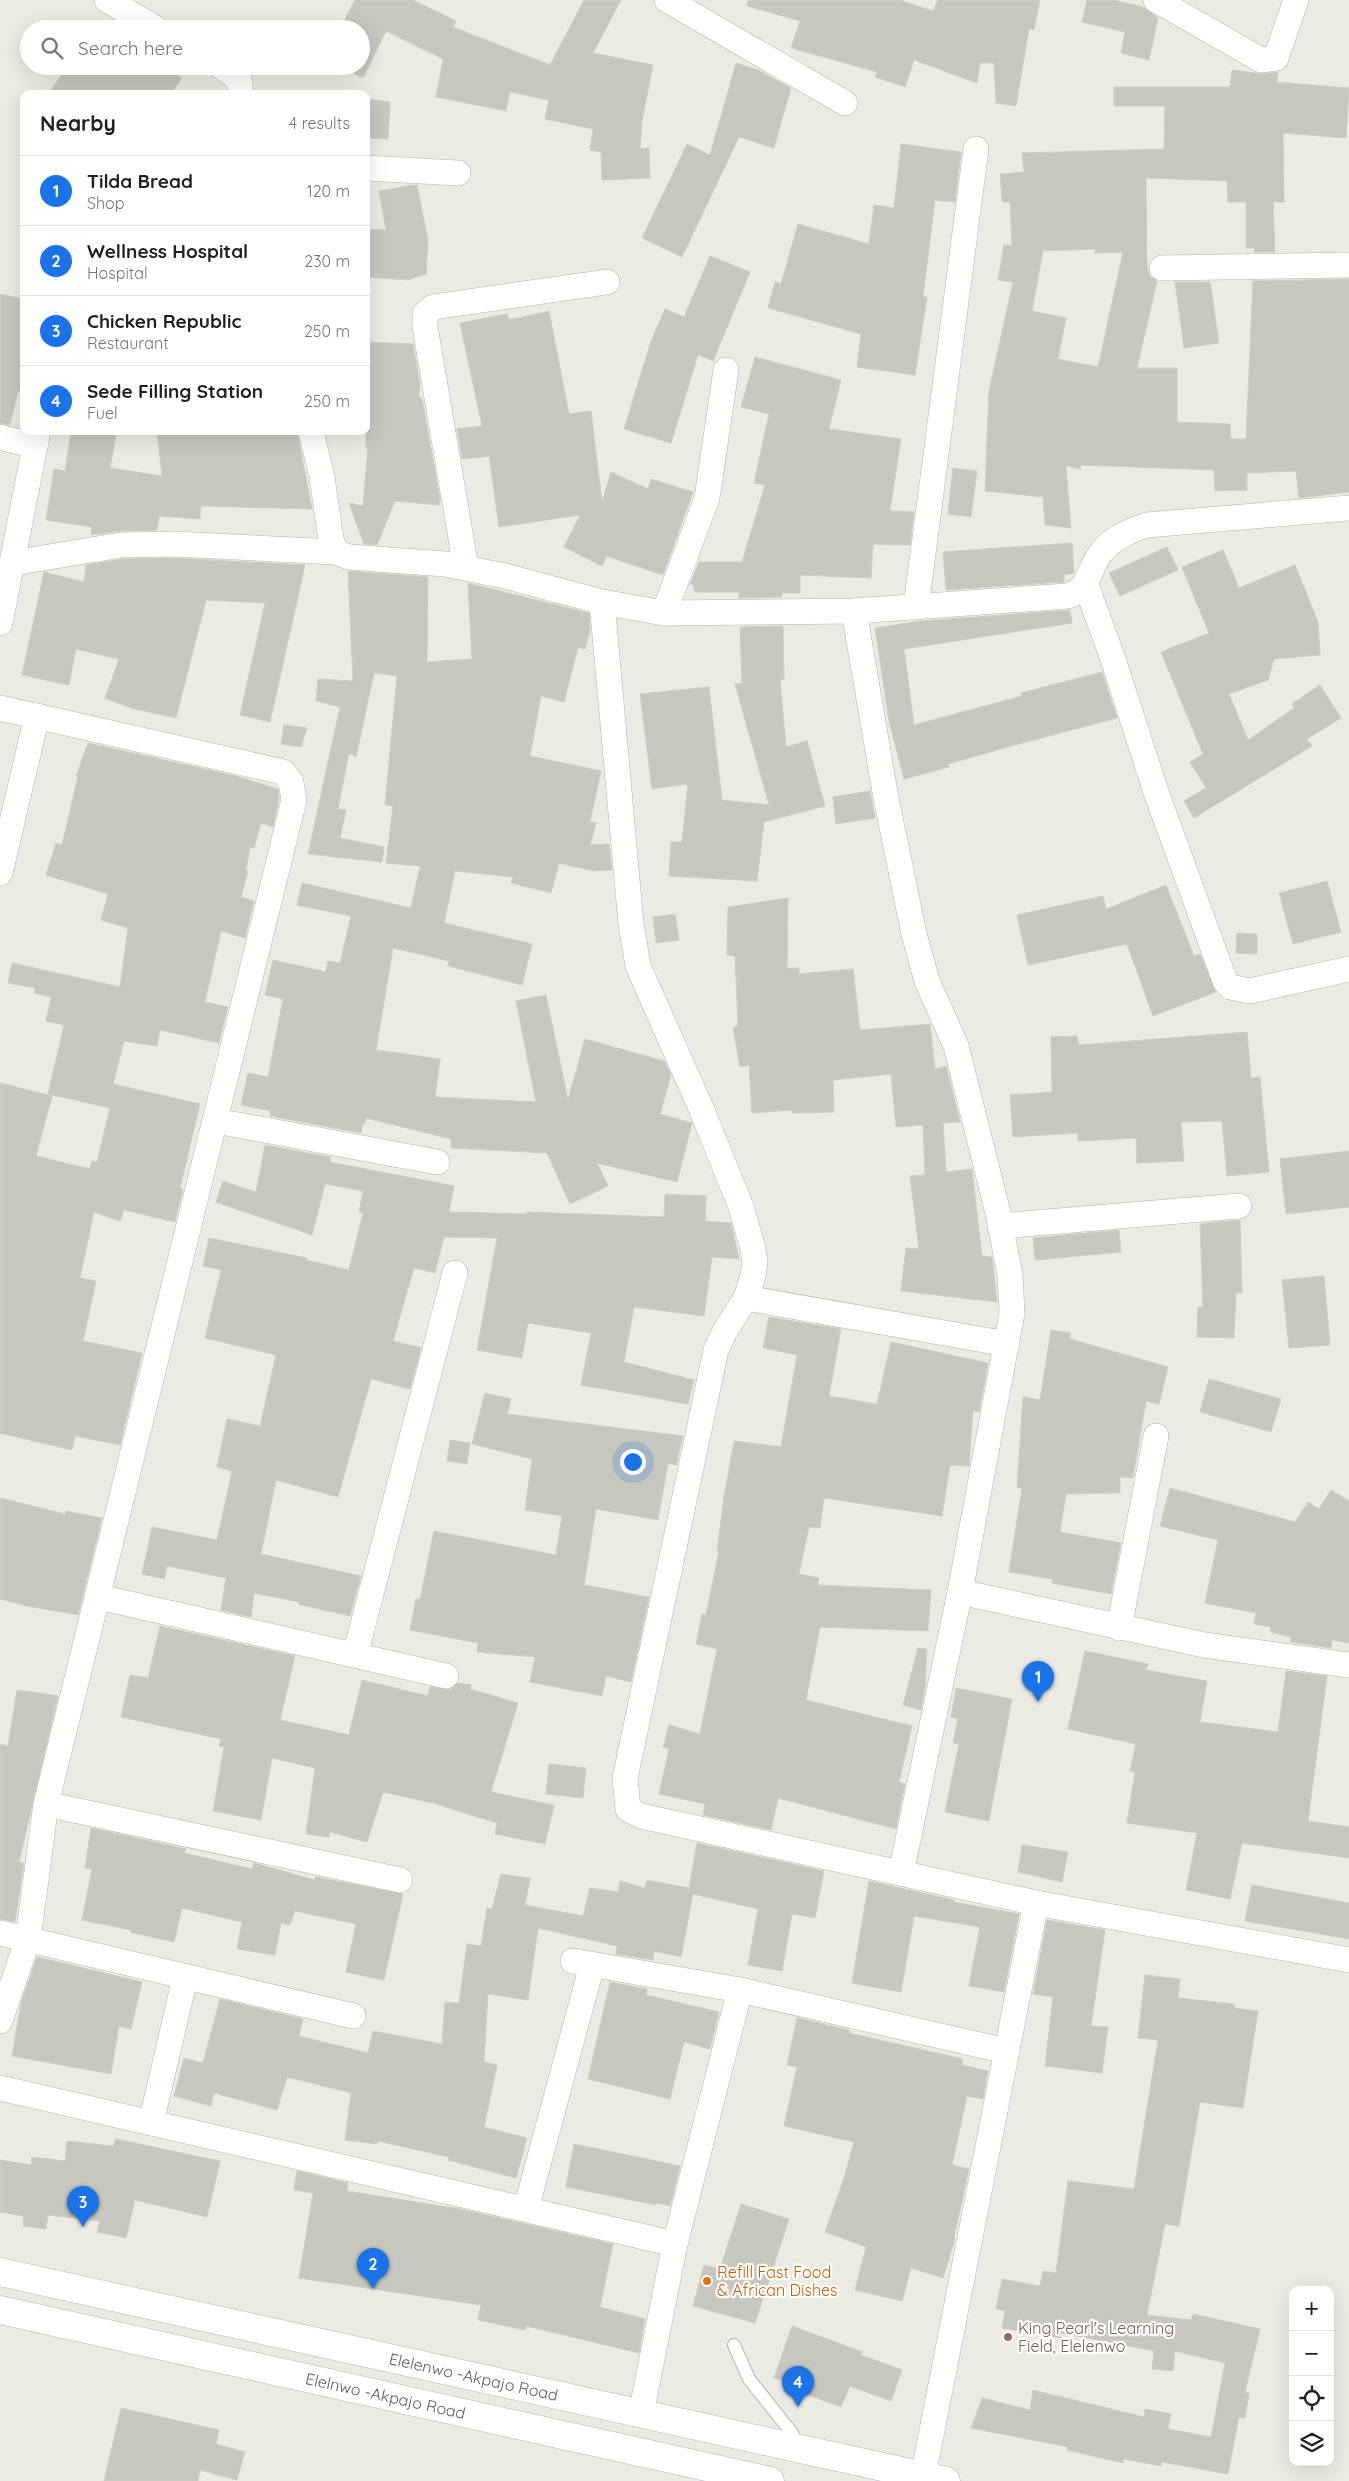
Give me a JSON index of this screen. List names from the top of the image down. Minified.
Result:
{"streets":{"main road":["Elelenwo -Akpajo Road","Elelnwo -Akpajo Road"]},"places":["Refill Fast Food & African Dishes","King Pearl's Learning Field, Elelenwo"],"page":{"search":"Search here","heading":["Nearby","4 results"],"list":[{"mark":"1","name":"Tilda Bread","note":"Shop","value":"120 m"},{"mark":"2","name":"Wellness Hospital","note":"Hospital","value":"230 m"},{"mark":"3","name":"Chicken Republic","note":"Restaurant","value":"250 m"},{"mark":"4","name":"Sede Filling Station","note":"Fuel","value":"250 m"}],"pins":["1","3","2","4"],"map_buttons":["+","−"]}}
